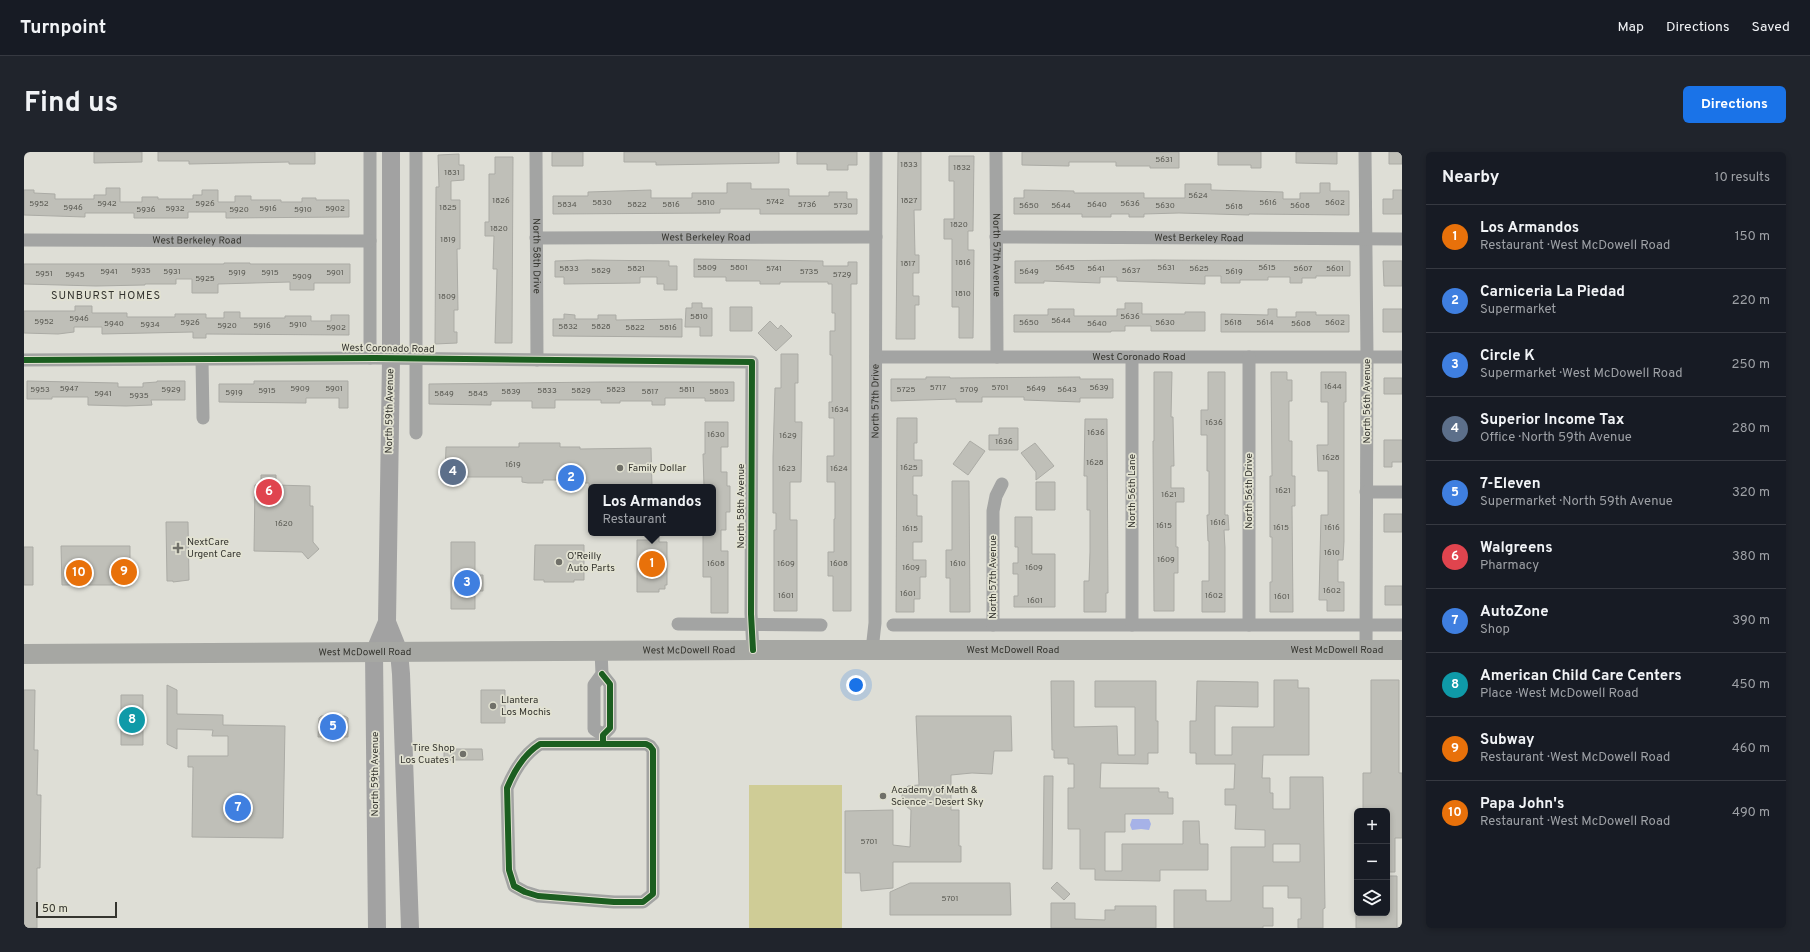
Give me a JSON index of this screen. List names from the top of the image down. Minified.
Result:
{"streets":{"main road":["North 59th Avenue","West McDowell Road"],"street":["West Berkeley Road","North 57th Avenue","North 58th Drive","West Coronado Road","North 57th Drive","North 56th Avenue","North 56th Lane","North 56th Drive","North 58th Avenue"]},"crossings":[["West Berkeley Road","North 57th Avenue"],["West Berkeley Road","North 58th Drive"],["West Berkeley Road","North 57th Drive"],["West Berkeley Road","North 56th Avenue"],["North 57th Avenue","West Coronado Road"],["North 58th Drive","West Coronado Road"],["West Coronado Road","North 57th Drive"],["West Coronado Road","North 56th Avenue"],["West Coronado Road","North 59th Avenue"],["West Coronado Road","North 56th Lane"],["West Coronado Road","North 56th Drive"],["West Coronado Road","North 58th Avenue"],["North 57th Drive","West McDowell Road"],["North 56th Avenue","West McDowell Road"],["North 59th Avenue","West McDowell Road"],["North 58th Avenue","West McDowell Road"]],"districts":["SUNBURST HOMES"],"places":{"other":["Family Dollar","O'Reilly Auto Parts","Llantera Los Mochis","Tire Shop Los Cuates 1","Academy of Math & Science - Desert Sky"],"health":["NextCare Urgent Care"]},"house_numbers":["5631","1833","1832","1831","5624","1826","1827","5742","5830","5810","5616","5602","5952","5942","5926","5636","5834","5822","5816","5736","5640","5730","5650","5644","5630","5608","5618","5946","1825","5932","5916","5902","5936","5920","5910","1820","1820","1819","1816","1817","5809","5801","5645","5631","5615","5833","5821","5741","5641","5625","5607","5601","5935","5829","5637","5941","5931","5735","5649","5619","5919","5915","5901","5951","5945","5729","5909","5925","1810","1809","5810","5636","5946","5644","5952","5926","5650","5630","5618","5614","5602","5940","5640","5608","5934","5910","5920","5916","5832","5828","5902","5822","5816","1644","5717","5701","5639","5947","5909","5901","5649","5953","5929","5823","5811","5725","5709","5643","5915","5833","5829","5839","5817","5803","5919","5941","5849","5845","5935","1634","1636","1636","1630","1629","1636","1628","1628","1619","1625","1623","1624","1621","1621","1616","1620","1615","1615","1616","1615","1610","1609","1608","1609","1608","1610","1609","1609","1602","1601","1601","1602","1601","1601","5701","5701"],"scale_bar":"50 m","page":{"header":"Turnpoint","nav":["Map","Directions","Saved"],"title":"Find us","buttons":"Directions","heading":["Nearby","10 results"],"list":[{"mark":"1","name":"Los Armandos","note":"Restaurant · West McDowell Road","value":"150 m"},{"mark":"2","name":"Carniceria La Piedad","note":"Supermarket","value":"220 m"},{"mark":"3","name":"Circle K","note":"Supermarket · West McDowell Road","value":"250 m"},{"mark":"4","name":"Superior Income Tax","note":"Office · North 59th Avenue","value":"280 m"},{"mark":"5","name":"7-Eleven","note":"Supermarket · North 59th Avenue","value":"320 m"},{"mark":"6","name":"Walgreens","note":"Pharmacy","value":"380 m"},{"mark":"7","name":"AutoZone","note":"Shop","value":"390 m"},{"mark":"8","name":"American Child Care Centers","note":"Place · West McDowell Road","value":"450 m"},{"mark":"9","name":"Subway","note":"Restaurant · West McDowell Road","value":"460 m"},{"mark":"10","name":"Papa John's","note":"Restaurant · West McDowell Road","value":"490 m"}],"pins":["4","2","6","1","9","10","3","8","5","7"],"popup":["Los Armandos","Restaurant"],"map_buttons":["+","−"],"scale":"50 m"}}
